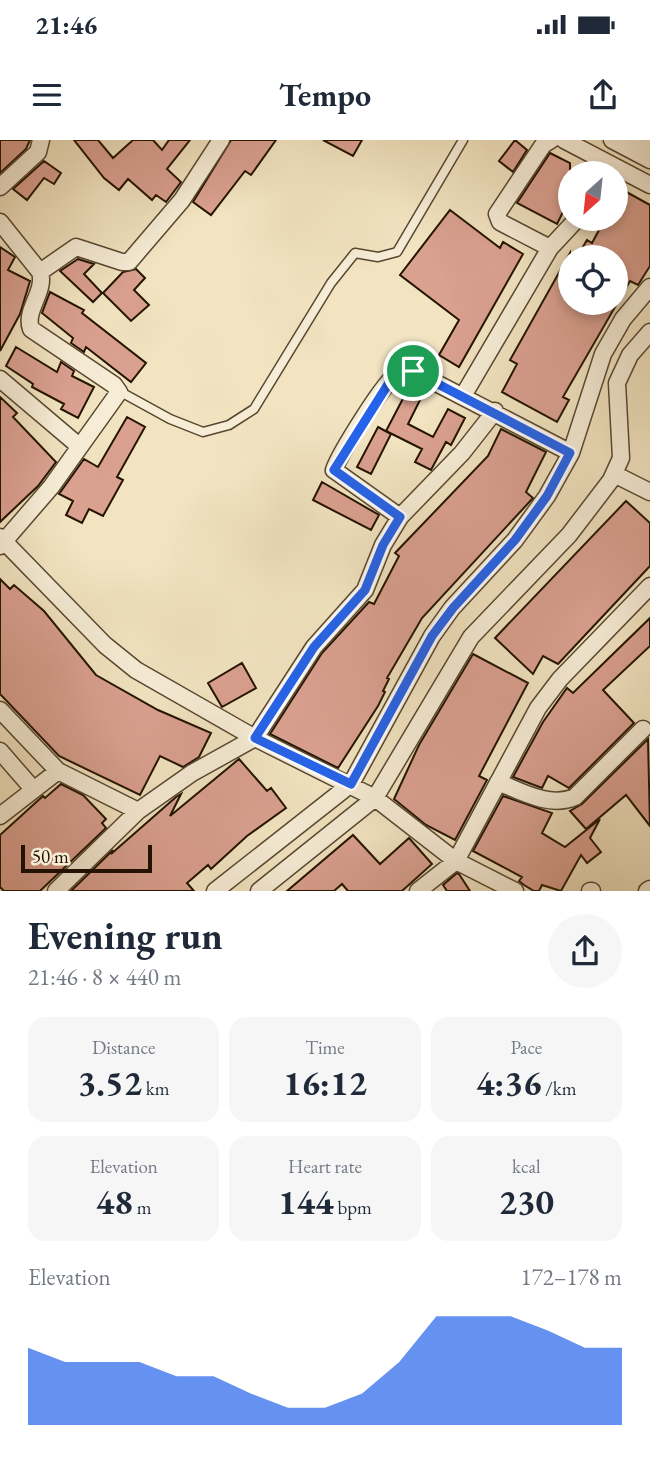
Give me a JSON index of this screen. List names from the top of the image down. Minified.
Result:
{"scale_bar":"50 m","north":"bottom left","page":{"status":"21:46","header":"Tempo","scale":"50 m","heading":["Evening run","21:46 · 8 × 440 m"],"stats":[["Distance","3.52 km"],["Time","16:12"],["Pace","4:36 /km"],["Elevation","48 m"],["Heart rate","144 bpm"],["kcal","230"]],"chart":["Elevation","172–178 m"]}}
